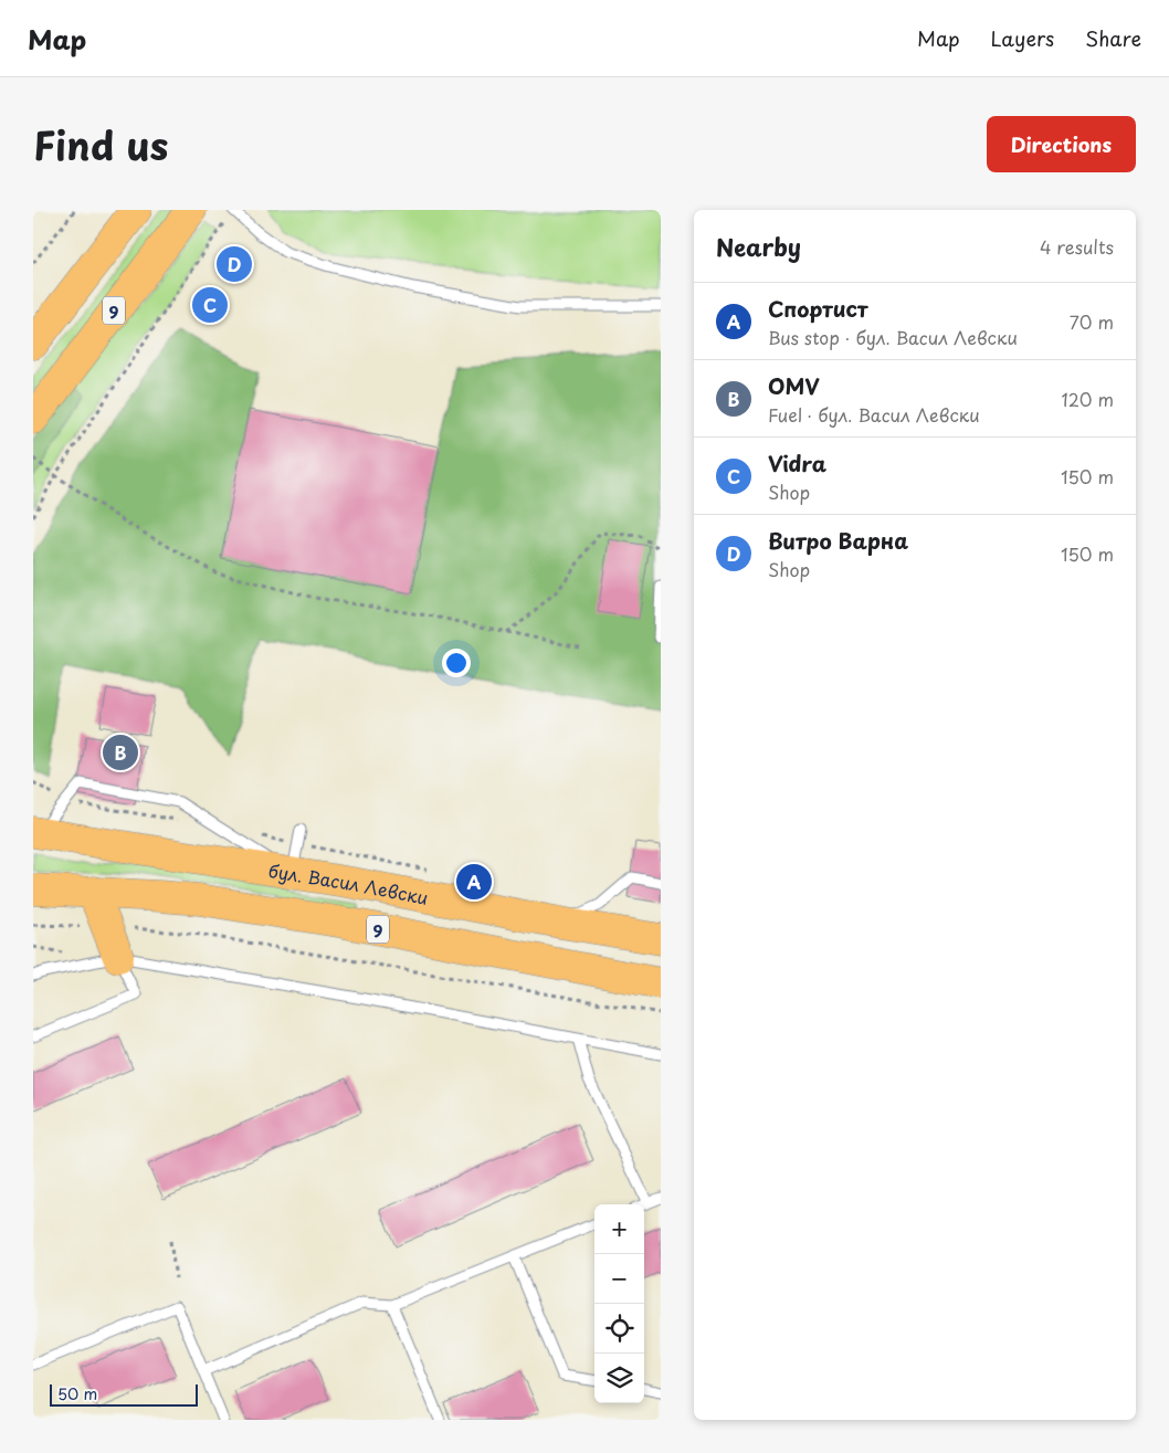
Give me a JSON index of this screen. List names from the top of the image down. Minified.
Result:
{"streets":{"main road":["9","бул. Васил Левски"]},"scale_bar":"50 m","page":{"header":"Map","nav":["Map","Layers","Share"],"title":"Find us","buttons":"Directions","heading":["Nearby","4 results"],"pins":["D","C","B","A"],"list":[{"mark":"A","name":"Спортист","note":"Bus stop · бул. Васил Левски","value":"70 m"},{"mark":"B","name":"OMV","note":"Fuel · бул. Васил Левски","value":"120 m"},{"mark":"C","name":"Vidra","note":"Shop","value":"150 m"},{"mark":"D","name":"Витро Варна","note":"Shop","value":"150 m"}],"map_buttons":["+","−"],"scale":"50 m"}}
